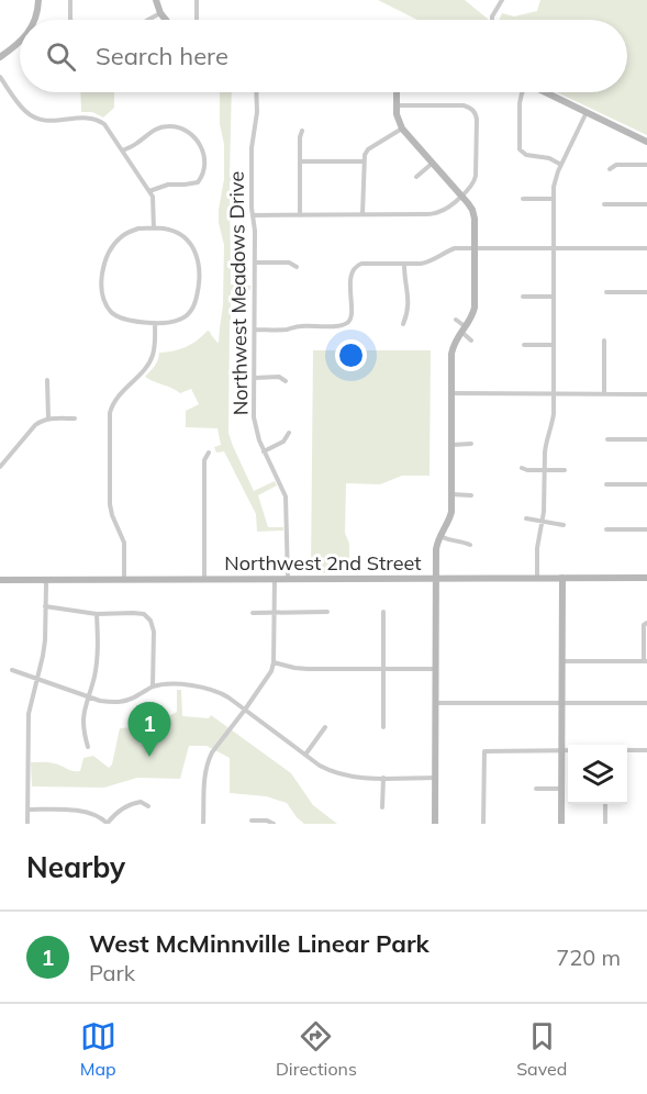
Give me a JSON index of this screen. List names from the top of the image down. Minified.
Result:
{"streets":{"main road":["Northwest 2nd Street"],"street":["Northwest Meadows Drive"]},"crossings":[["Northwest Meadows Drive","Northwest 2nd Street"]],"page":{"search":"Search here","pins":"1","heading":"Nearby","list":[{"mark":"1","name":"West McMinnville Linear Park","note":"Park","value":"720 m"}],"nav":["Map","Directions","Saved"]}}
